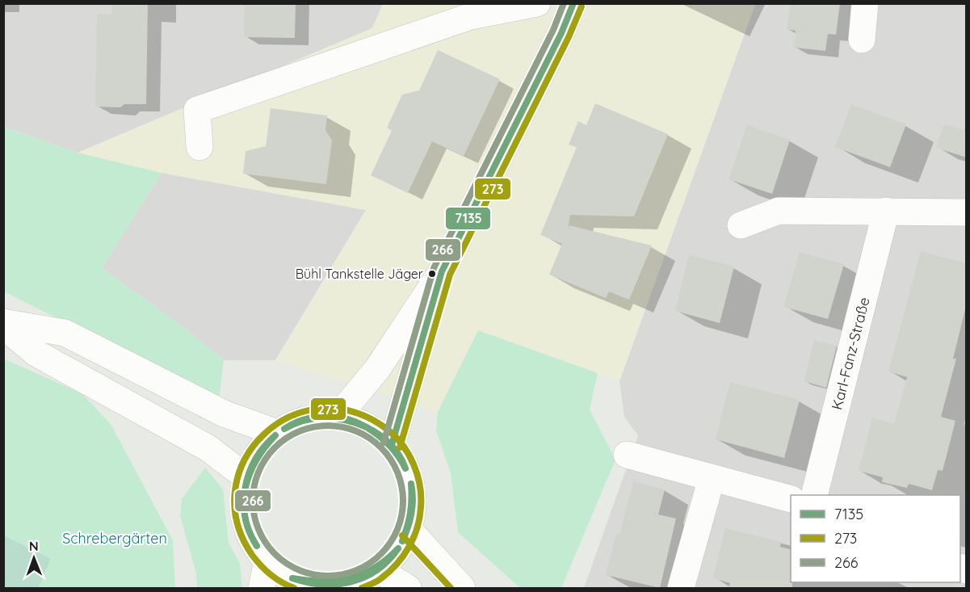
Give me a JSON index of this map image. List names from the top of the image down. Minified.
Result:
{"streets":{"street":["Karl-Fanz-Straße"]},"parks":["Schrebergärten"],"places":["Bühl Tankstelle Jäger"],"lines":["transit line 7135","transit line 266","transit line 273"],"legend":["7135","273","266"],"north":"top"}
